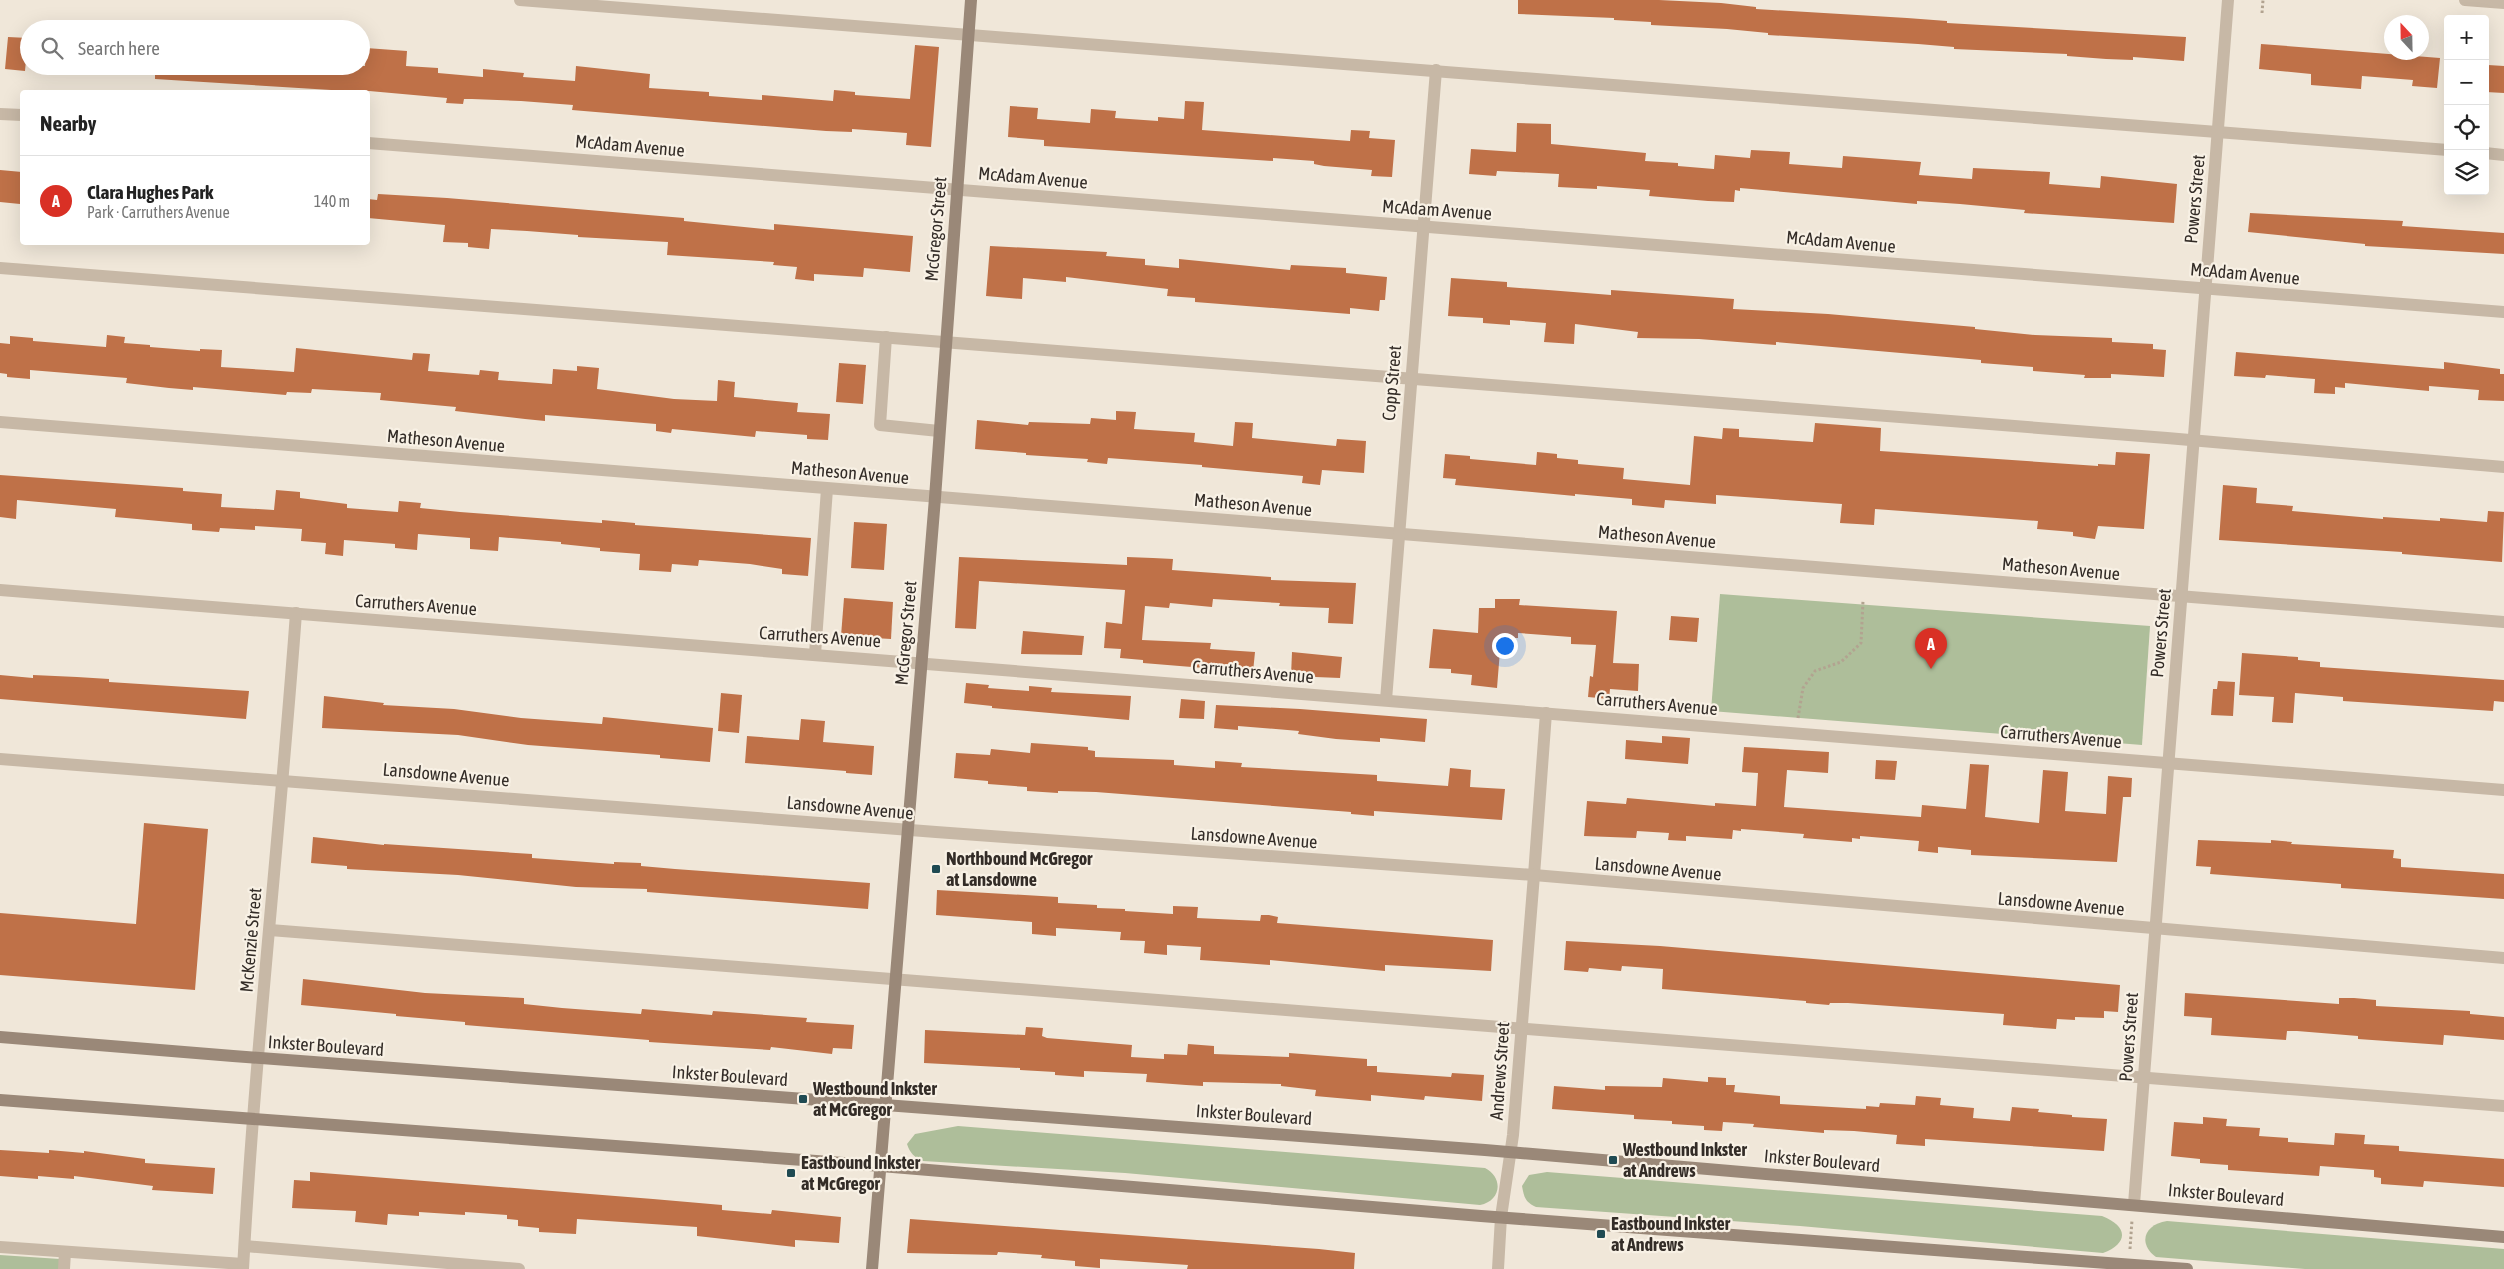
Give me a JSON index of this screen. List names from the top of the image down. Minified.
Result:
{"streets":{"main road":["McGregor Street","Inkster Boulevard"],"street":["McAdam Avenue","Powers Street","Copp Street","Matheson Avenue","Carruthers Avenue","Lansdowne Avenue","McKenzie Street","Andrews Street"]},"crossings":[["McAdam Avenue","Powers Street"],["McAdam Avenue","McGregor Street"],["McAdam Avenue","Copp Street"],["Powers Street","Matheson Avenue"],["Powers Street","Carruthers Avenue"],["Powers Street","Lansdowne Avenue"],["Powers Street","Inkster Boulevard"],["McGregor Street","Matheson Avenue"],["McGregor Street","Carruthers Avenue"],["McGregor Street","Lansdowne Avenue"],["McGregor Street","Inkster Boulevard"],["Copp Street","Matheson Avenue"],["Copp Street","Carruthers Avenue"],["Carruthers Avenue","McKenzie Street"],["Carruthers Avenue","Andrews Street"],["Lansdowne Avenue","McKenzie Street"],["Lansdowne Avenue","Andrews Street"],["McKenzie Street","Inkster Boulevard"],["Inkster Boulevard","Andrews Street"]],"places":{"transit":["Northbound McGregor at Lansdowne","Westbound Inkster at McGregor","Westbound Inkster at Andrews","Eastbound Inkster at McGregor","Eastbound Inkster at Andrews"]},"north":"top","page":{"map_buttons":["+","−"],"search":"Search here","heading":"Nearby","list":[{"mark":"A","name":"Clara Hughes Park","note":"Park · Carruthers Avenue","value":"140 m"}],"pins":"A"}}
